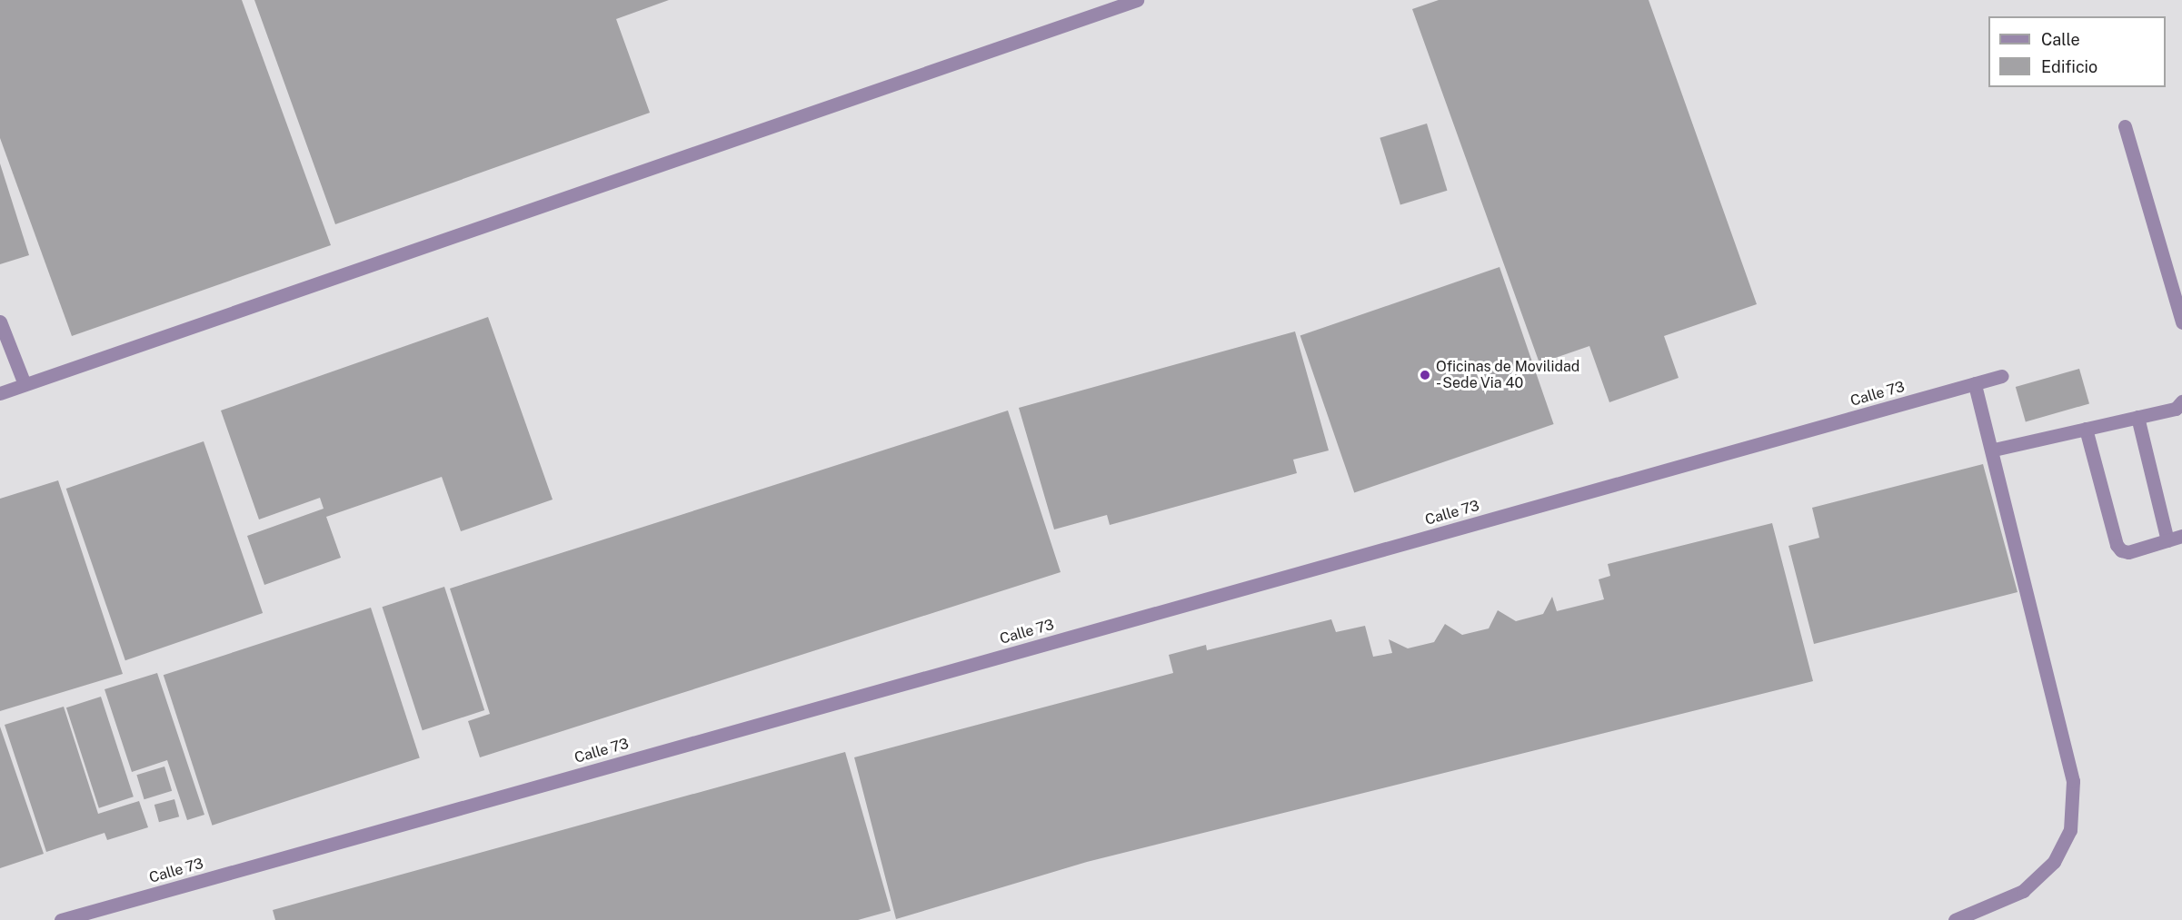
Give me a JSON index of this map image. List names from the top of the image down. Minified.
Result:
{"streets":{"street":["Calle 73"]},"places":["Oficinas de Movilidad - Sede Via 40"],"legend":["Calle","Edificio"]}
